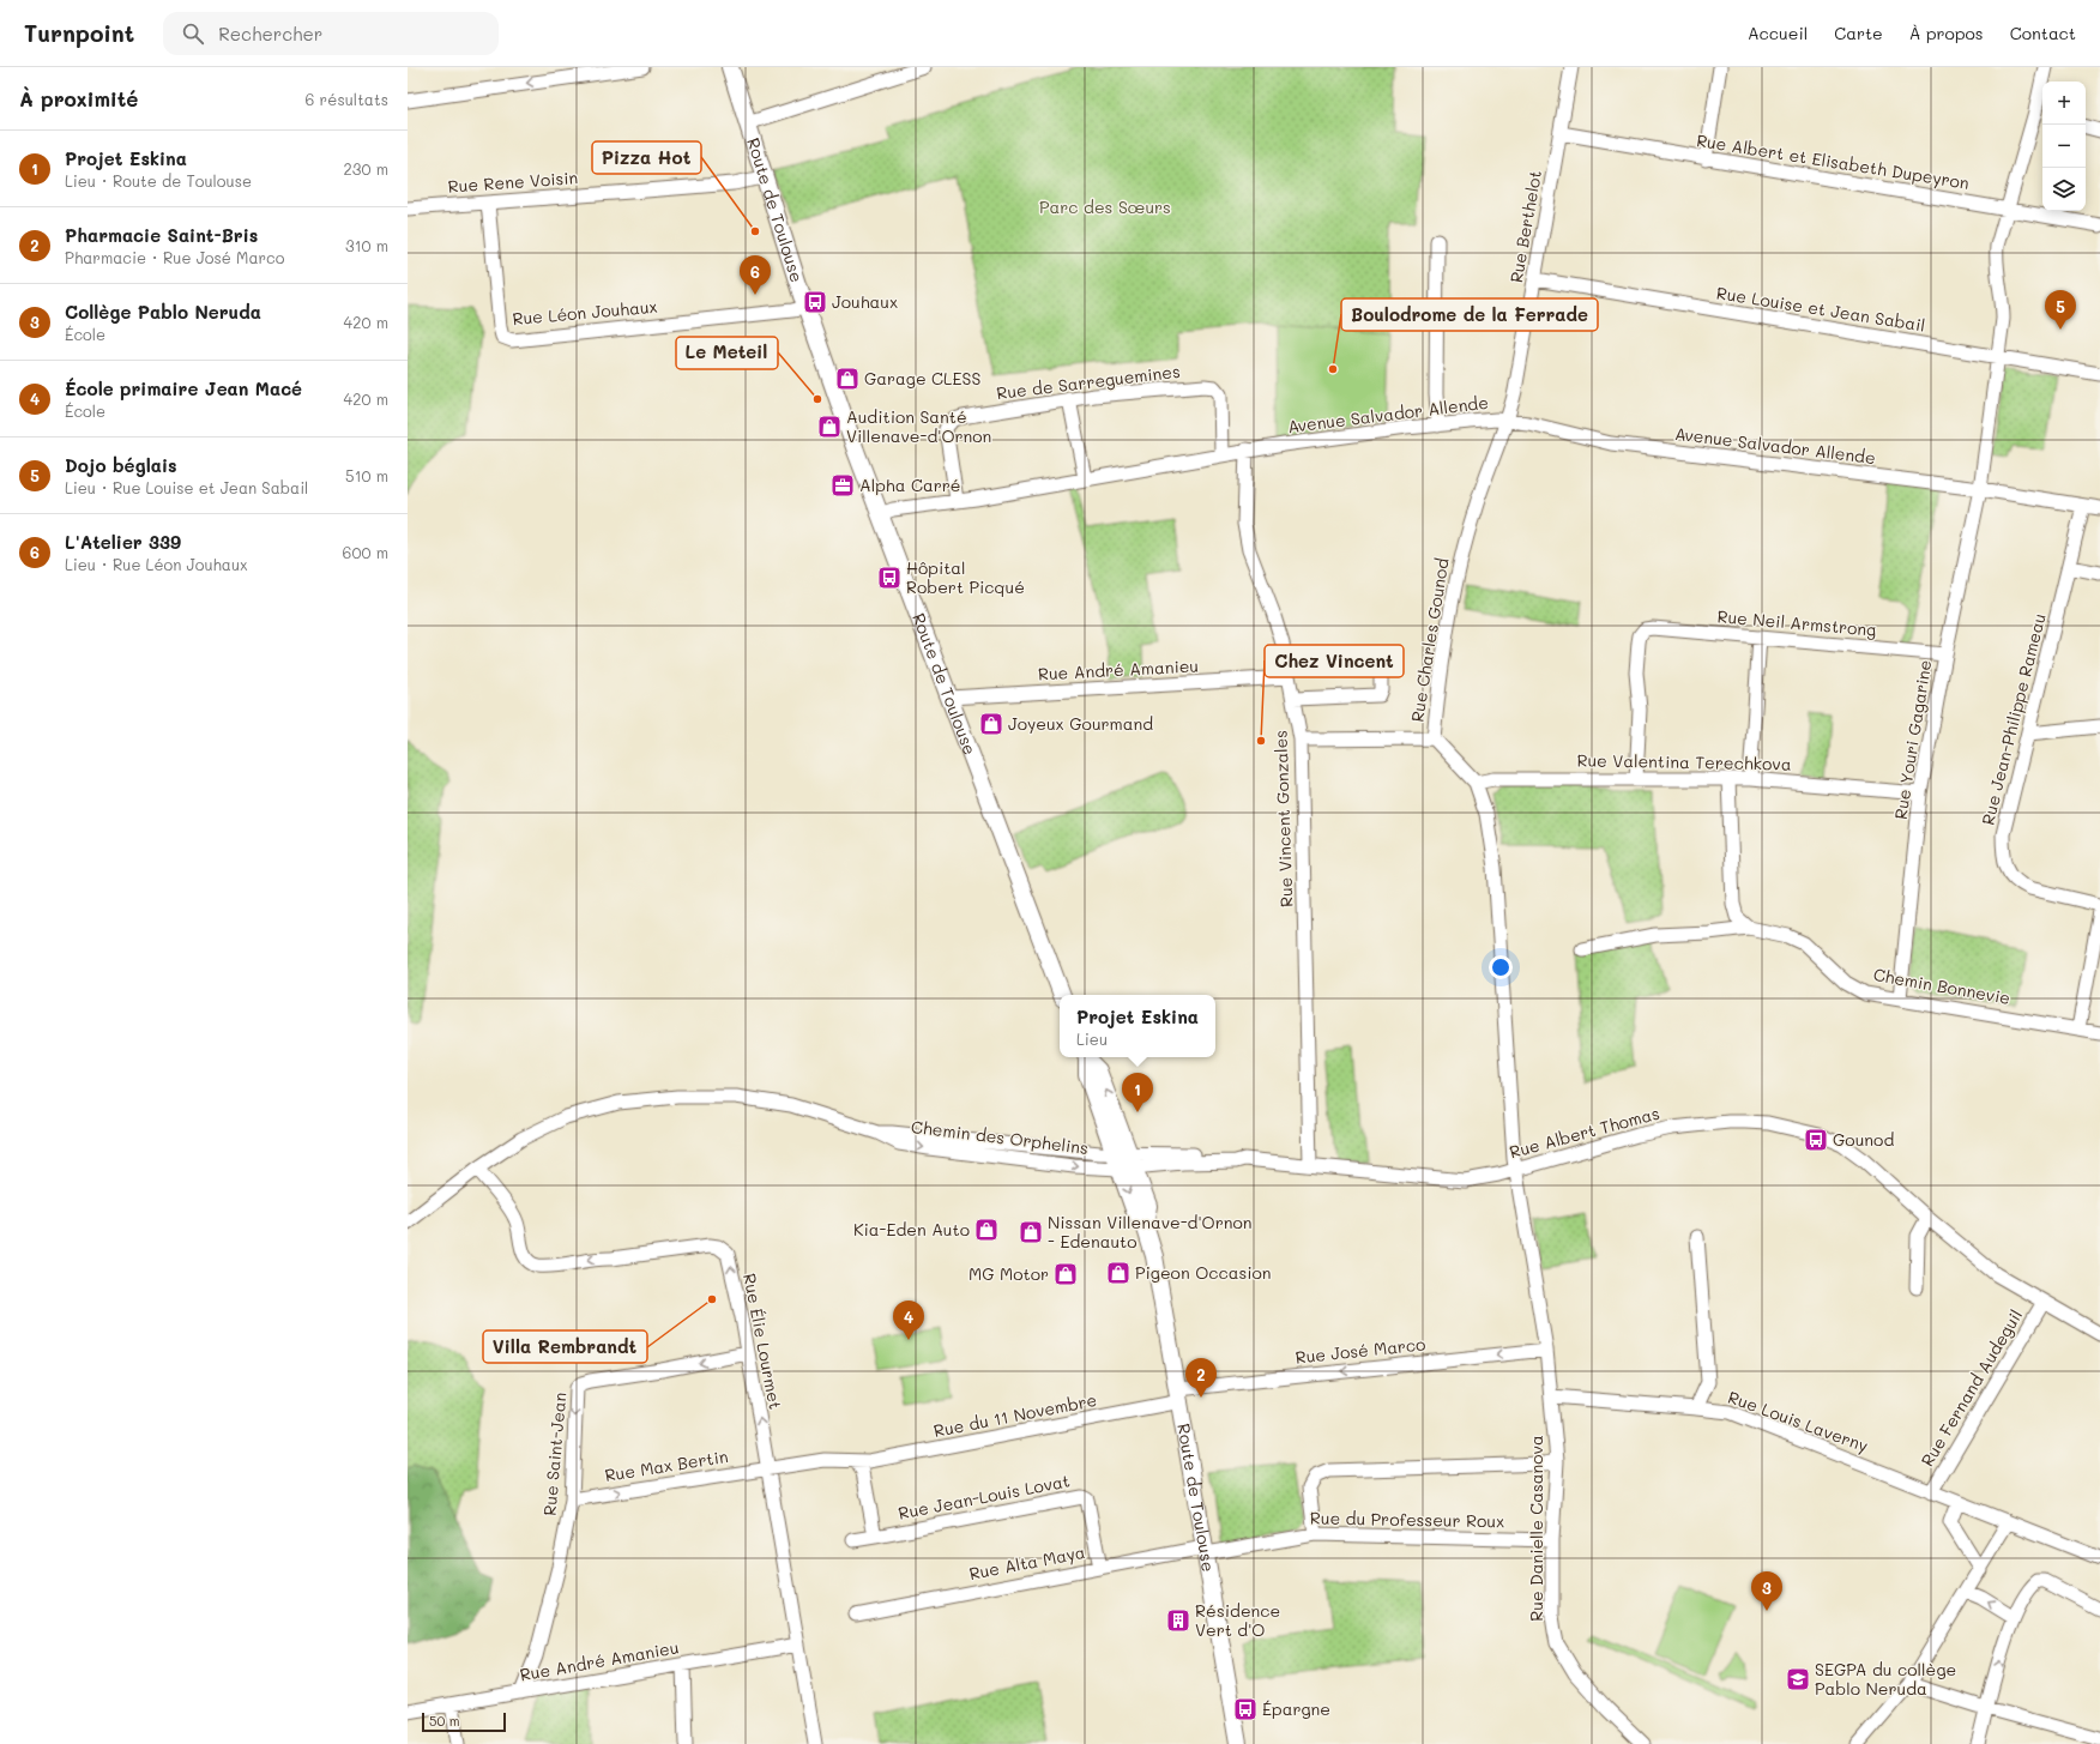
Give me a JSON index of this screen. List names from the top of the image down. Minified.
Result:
{"streets":{"main road":["Route de Toulouse"],"street":["Rue Albert et Elisabeth Dupeyron","Rue Rene Voisin","Rue Berthelot","Rue Louise et Jean Sabail","Rue Léon Jouhaux","Rue de Sarreguemines","Avenue Salvador Allende","Rue Neil Armstrong","Rue Charles Gounod","Rue André Amanieu","Rue Jean-Philippe Rameau","Rue Youri Gagarine","Rue Valentina Terechkova","Rue Vincent Gonzales","Chemin Bonnevie","Rue Albert Thomas","Chemin des Orphelins","Rue Élie Lourmet","Rue José Marco","Rue Fernand Audeguil","Rue du 11 Novembre","Rue Louis Laverny","Rue Saint-Jean","Rue Max Bertin","Rue Jean-Louis Lovat","Rue du Professeur Roux","Rue Danielle Casanova","Rue Alta Maya"]},"crossings":[["Rue Albert et Elisabeth Dupeyron","Rue Berthelot"],["Rue Albert et Elisabeth Dupeyron","Rue Youri Gagarine"],["Rue Rene Voisin","Route de Toulouse"],["Rue Rene Voisin","Rue Léon Jouhaux"],["Route de Toulouse","Rue Léon Jouhaux"],["Route de Toulouse","Avenue Salvador Allende"],["Route de Toulouse","Rue André Amanieu"],["Route de Toulouse","Rue Albert Thomas"],["Route de Toulouse","Chemin des Orphelins"],["Route de Toulouse","Rue José Marco"],["Route de Toulouse","Rue du 11 Novembre"],["Route de Toulouse","Rue du Professeur Roux"],["Route de Toulouse","Rue Alta Maya"],["Rue Berthelot","Rue Louise et Jean Sabail"],["Rue Berthelot","Avenue Salvador Allende"],["Rue Berthelot","Rue Charles Gounod"],["Rue Louise et Jean Sabail","Rue Youri Gagarine"],["Rue de Sarreguemines","Avenue Salvador Allende"],["Avenue Salvador Allende","Rue Charles Gounod"],["Avenue Salvador Allende","Rue Jean-Philippe Rameau"],["Avenue Salvador Allende","Rue Youri Gagarine"],["Avenue Salvador Allende","Rue Vincent Gonzales"],["Rue Neil Armstrong","Rue Youri Gagarine"],["Rue Neil Armstrong","Rue Valentina Terechkova"],["Rue Charles Gounod","Rue Valentina Terechkova"],["Rue Charles Gounod","Rue Albert Thomas"],["Rue André Amanieu","Rue Vincent Gonzales"],["Rue André Amanieu","Rue Élie Lourmet"],["Rue André Amanieu","Rue Saint-Jean"],["Rue Youri Gagarine","Rue Valentina Terechkova"],["Rue Youri Gagarine","Chemin Bonnevie"],["Rue Vincent Gonzales","Rue Albert Thomas"],["Rue Albert Thomas","Chemin des Orphelins"],["Rue Albert Thomas","Rue Fernand Audeguil"],["Chemin des Orphelins","Rue Élie Lourmet"],["Rue Élie Lourmet","Rue du 11 Novembre"],["Rue Élie Lourmet","Rue Saint-Jean"],["Rue Élie Lourmet","Rue Max Bertin"],["Rue José Marco","Rue du 11 Novembre"],["Rue Fernand Audeguil","Rue Louis Laverny"],["Rue du 11 Novembre","Rue Max Bertin"],["Rue Louis Laverny","Rue Danielle Casanova"],["Rue Saint-Jean","Rue Max Bertin"],["Rue Jean-Louis Lovat","Rue Alta Maya"],["Rue du Professeur Roux","Rue Danielle Casanova"],["Rue du Professeur Roux","Rue Alta Maya"]],"one_way":["Rue José Marco","Rue Max Bertin"],"parks":["Parc des Sœurs"],"places":{"other":["Pizza Hot","Boulodrome de la Ferrade","Le Meteil","Chez Vincent","Villa Rembrandt"],"bus stop":["Jouhaux","Hôpital Robert Picqué","Gounod","Épargne"],"shop":["Garage CLESS","Audition Santé Villenave-d'Ornon","Joyeux Gourmand","Kia-Eden Auto","Nissan Villenave-d'Ornon - Edenauto","Pigeon Occasion","MG Motor"],"office":["Alpha Carré"],"building":["Résidence Vert d'O"],"school or university":["SEGPA du collège Pablo Neruda"]},"scale_bar":"50 m","page":{"header":"Turnpoint","search":"Rechercher","nav":["Accueil","Carte","À propos","Contact"],"heading":["À proximité","6 résultats"],"map_buttons":["+","−"],"list":[{"mark":"1","name":"Projet Eskina","note":"Lieu · Route de Toulouse","value":"230 m"},{"mark":"2","name":"Pharmacie Saint-Bris","note":"Pharmacie · Rue José Marco","value":"310 m"},{"mark":"3","name":"Collège Pablo Neruda","note":"École","value":"420 m"},{"mark":"4","name":"École primaire Jean Macé","note":"École","value":"420 m"},{"mark":"5","name":"Dojo béglais","note":"Lieu · Rue Louise et Jean Sabail","value":"510 m"},{"mark":"6","name":"L'Atelier 339","note":"Lieu · Rue Léon Jouhaux","value":"600 m"}],"pins":["6","5","1","4","2","3"],"popup":["Projet Eskina","Lieu"],"scale":"50 m"}}
